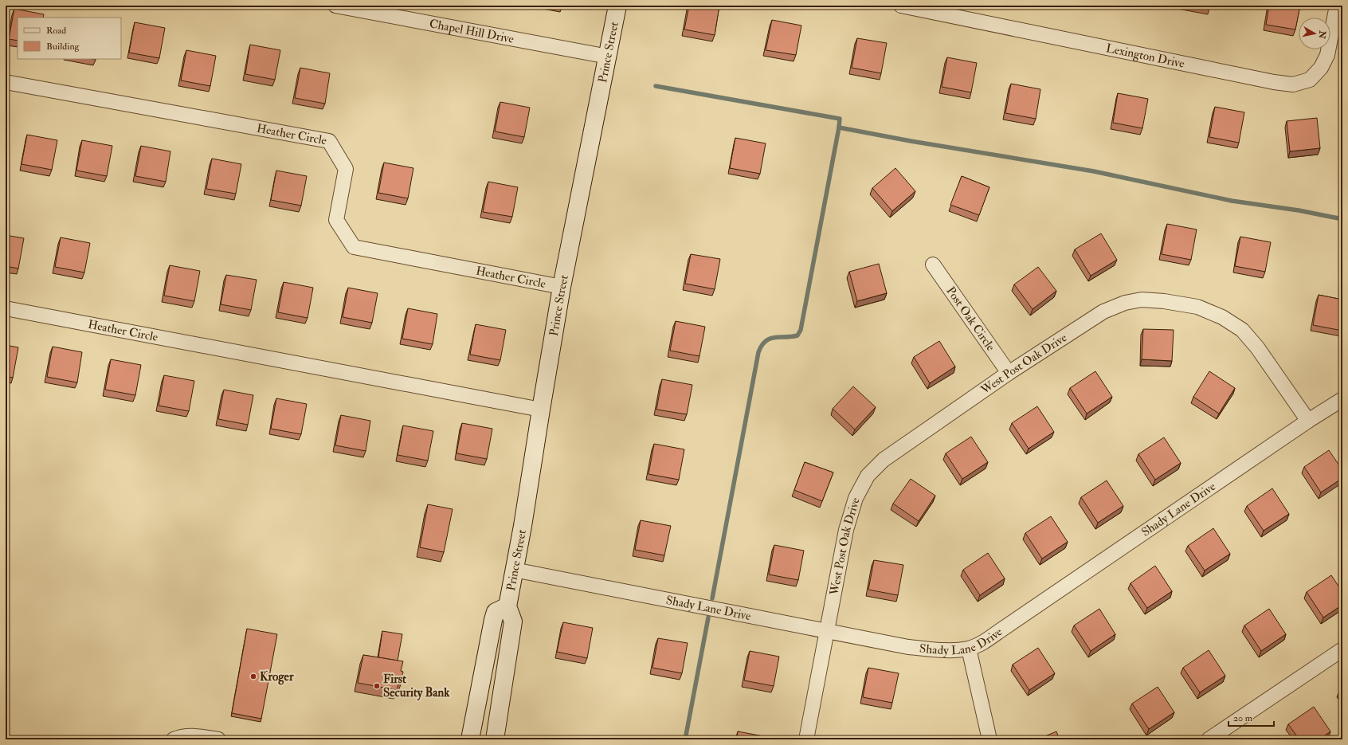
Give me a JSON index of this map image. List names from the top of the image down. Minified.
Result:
{"streets":{"main road":["Prince Street"],"street":["Chapel Hill Drive","Lexington Drive","Heather Circle","Post Oak Circle","West Post Oak Drive","Shady Lane Drive"]},"crossings":[["Chapel Hill Drive","Prince Street"],["Prince Street","Heather Circle"],["Prince Street","Shady Lane Drive"],["Post Oak Circle","West Post Oak Drive"],["West Post Oak Drive","Shady Lane Drive"]],"places":["Kroger","First Security Bank"],"legend":["Road","Building"],"scale_bar":"20 m","north":"right"}
